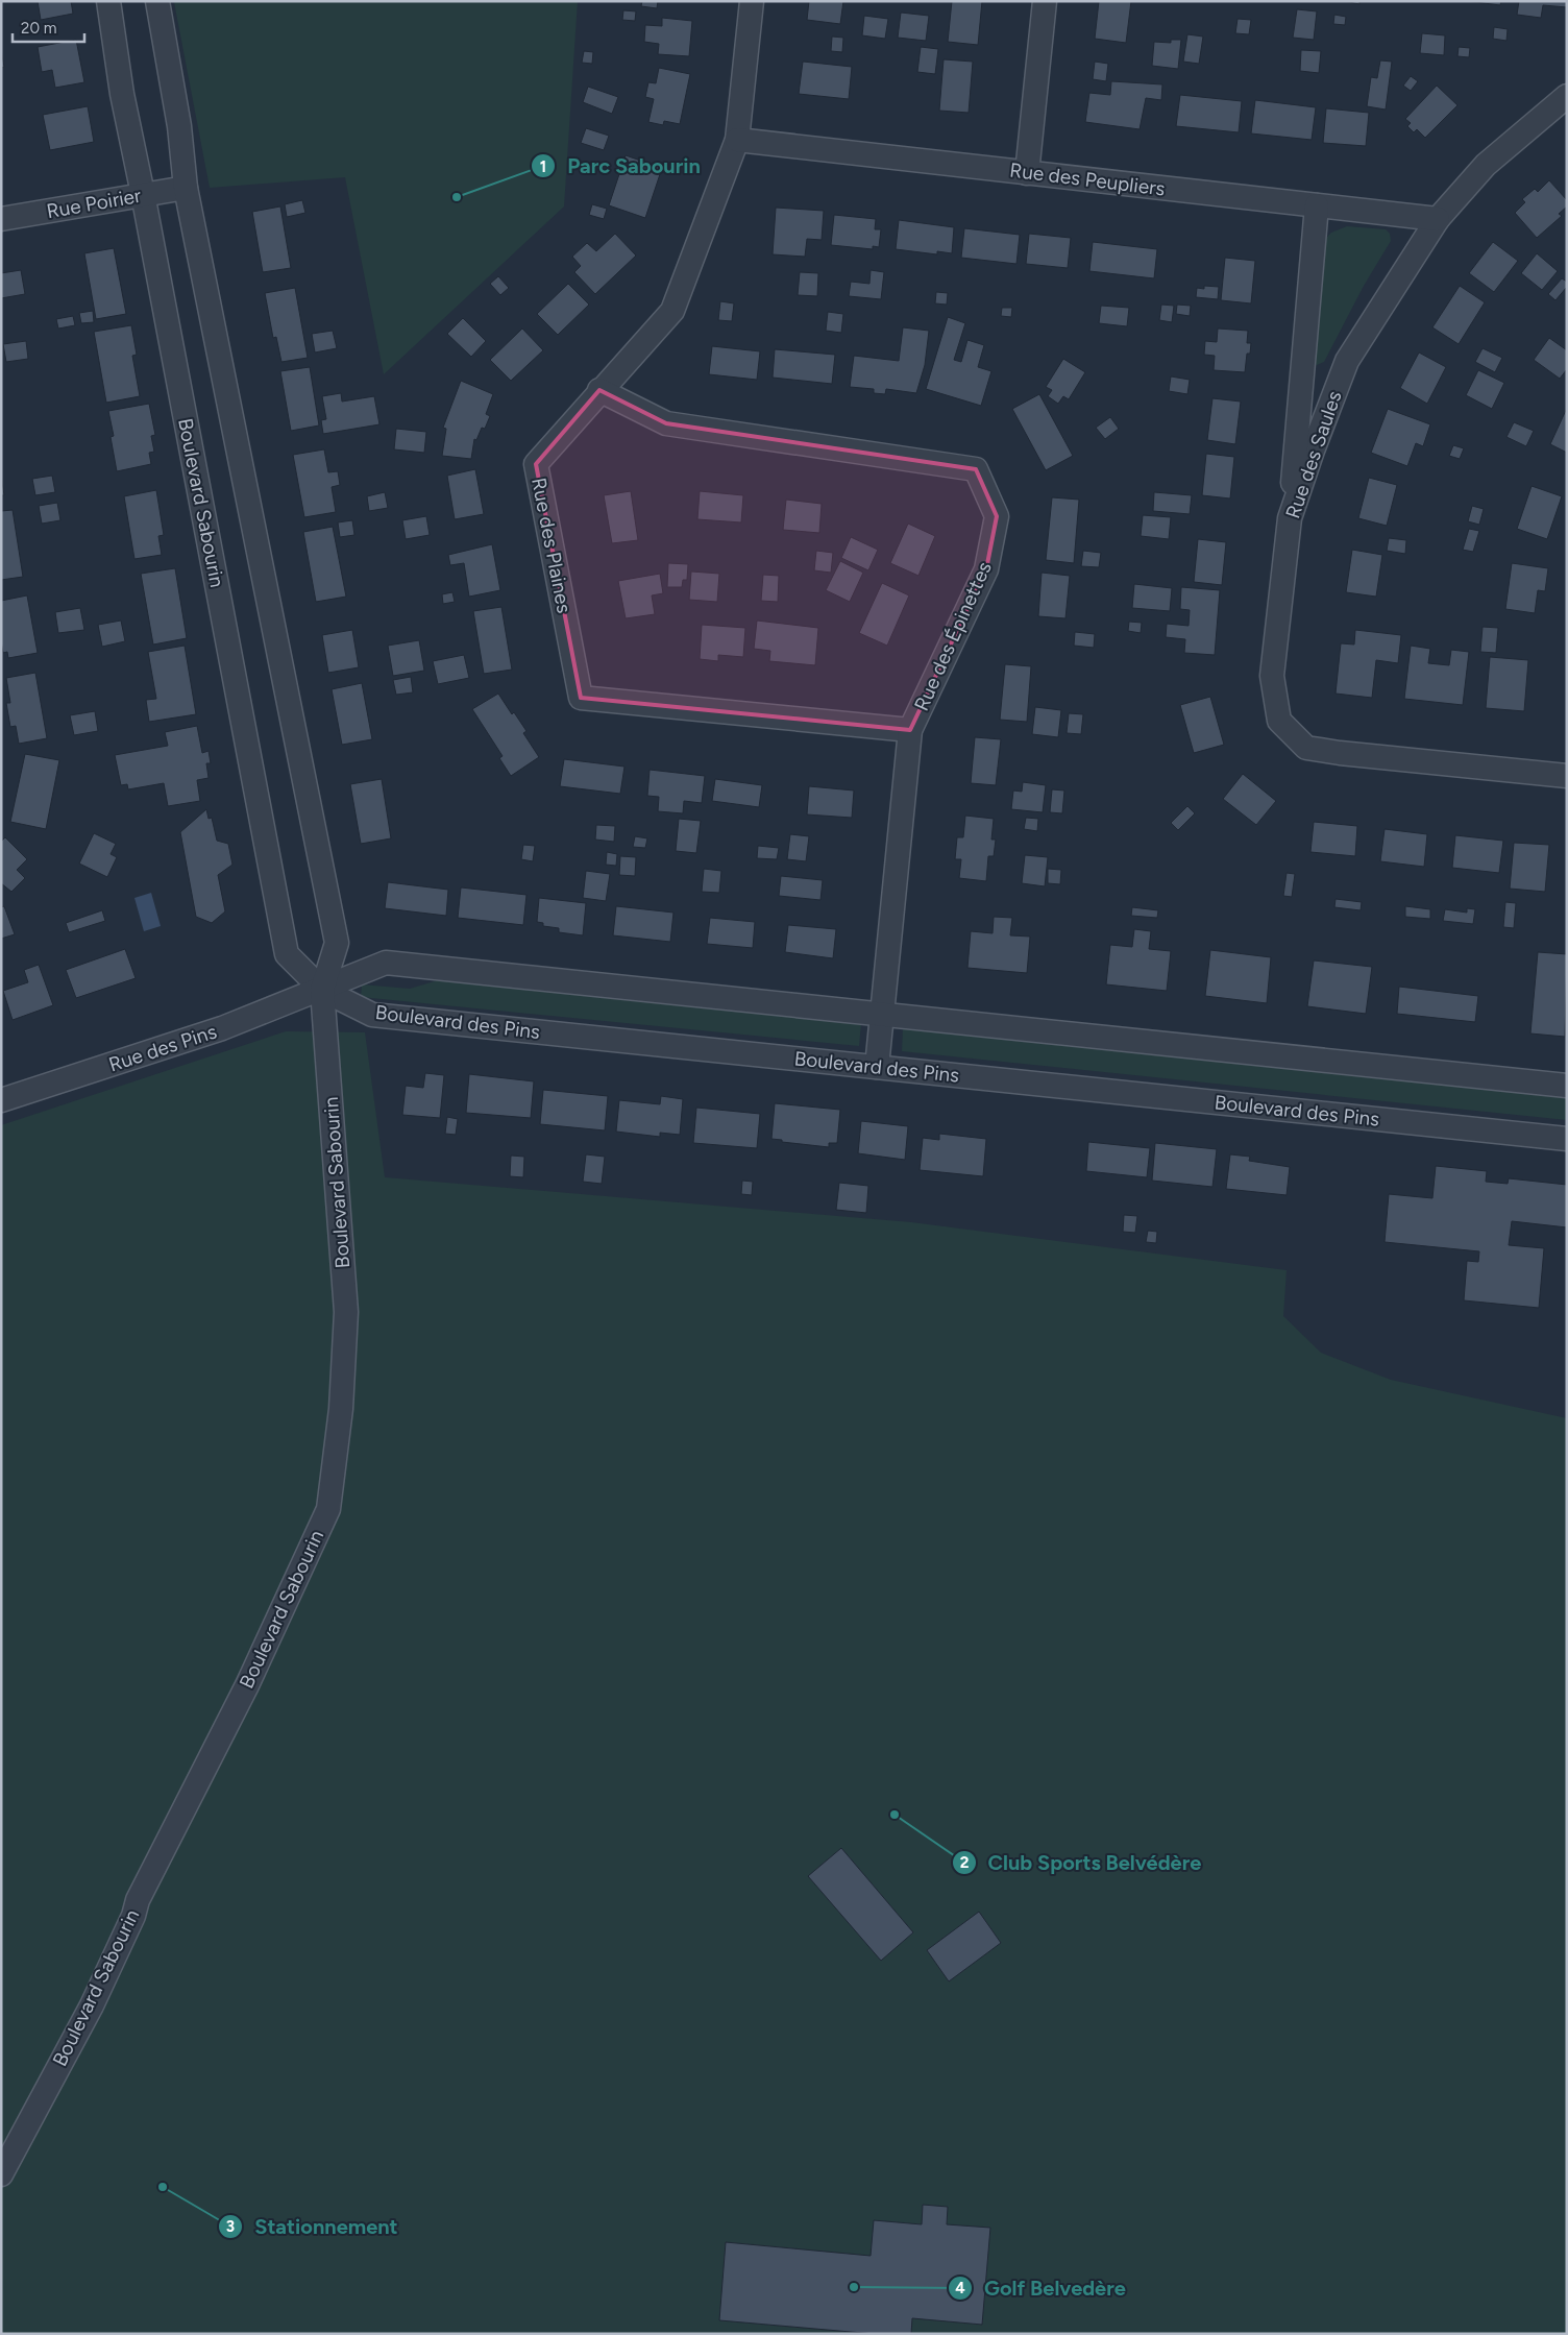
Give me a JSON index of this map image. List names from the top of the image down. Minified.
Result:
{"streets":{"street":["Rue des Peupliers","Rue Poirier","Rue des Saules","Boulevard Sabourin","Rue des Plaines","Rue des Épinettes","Boulevard des Pins","Rue des Pins"]},"crossings":[["Rue des Peupliers","Rue des Saules"],["Rue des Peupliers","Rue des Plaines"],["Rue Poirier","Boulevard Sabourin"],["Boulevard Sabourin","Boulevard des Pins"],["Boulevard Sabourin","Rue des Pins"],["Rue des Plaines","Rue des Épinettes"],["Rue des Épinettes","Boulevard des Pins"],["Boulevard des Pins","Rue des Pins"]],"places":["Parc Sabourin","Club Sports Belvédère","Stationnement","Golf Belvedère"],"scale_bar":"20 m"}
